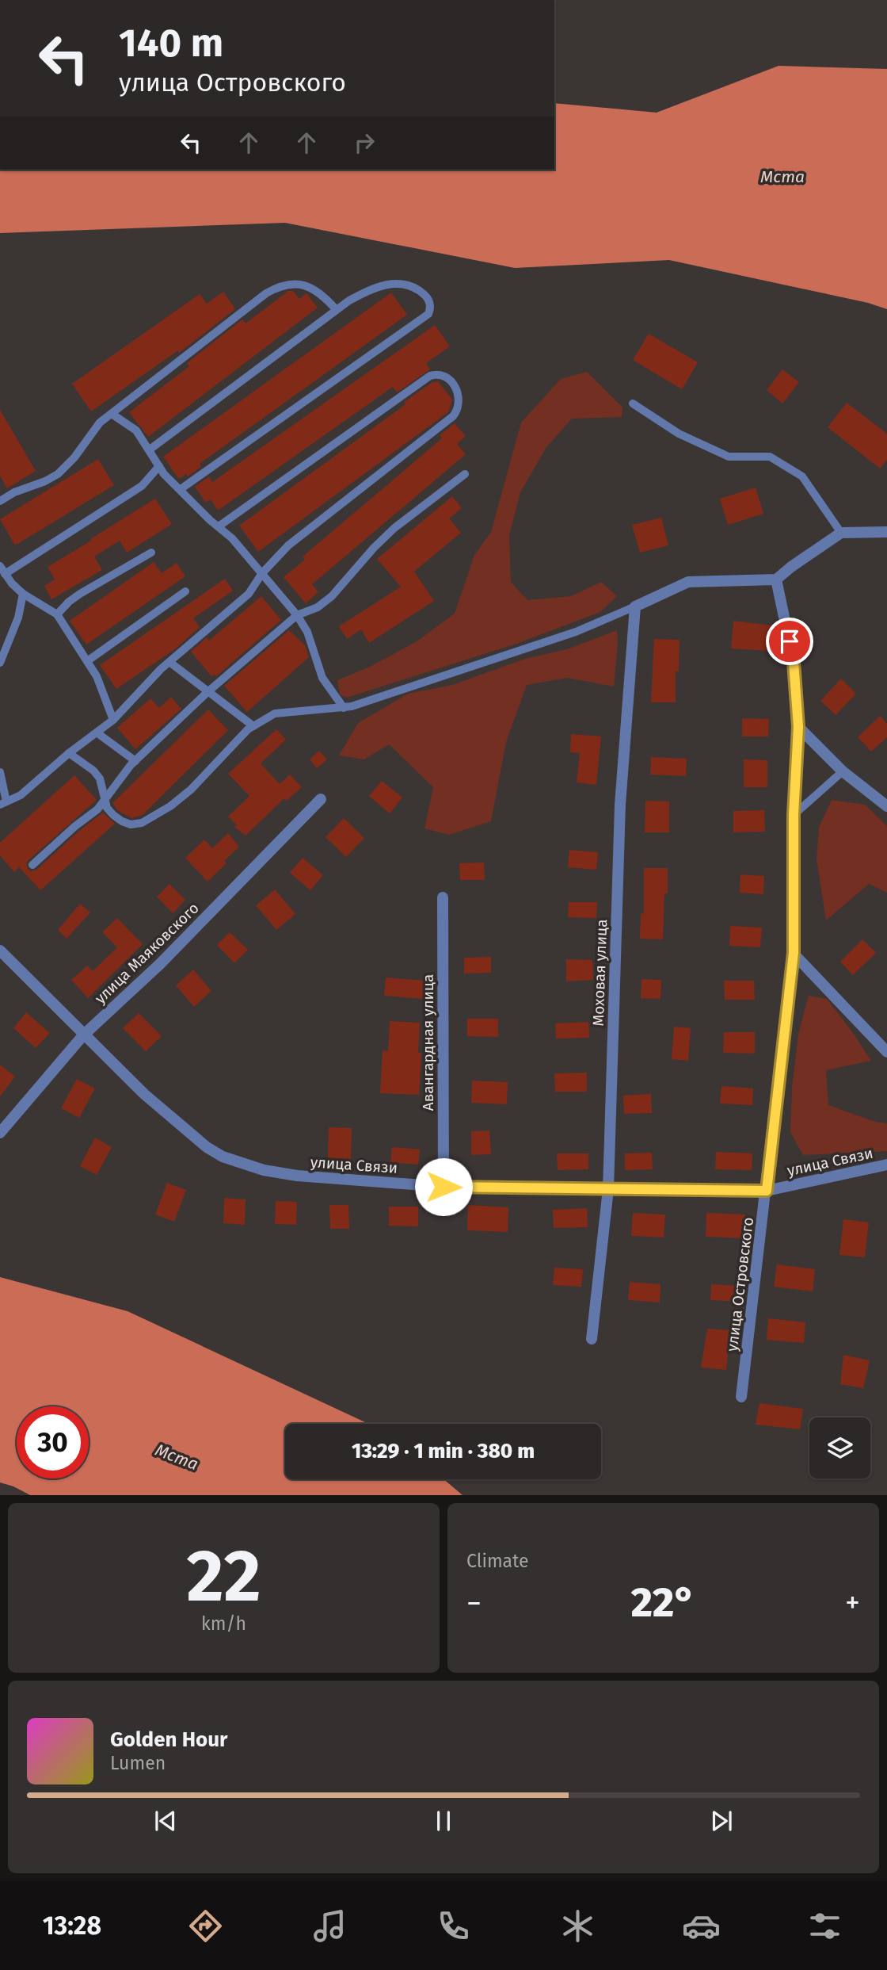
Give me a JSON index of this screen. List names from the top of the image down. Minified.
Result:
{"streets":{"street":["улица Маяковского","Моховая улица","Авангардная улица","улица Связи","улица Островского"]},"crossings":[["улица Маяковского","улица Связи"],["Моховая улица","улица Связи"],["Авангардная улица","улица Связи"],["улица Связи","улица Островского"]],"water":["Мста"],"page":{"turn":["140 m","улица Островского"],"limit":"30","trip":"13:29 · 1 min · 380 m","tile":[["22","km/h"],"Climate"],"heat":["−","22°","+"],"song":["Golden Hour","Lumen"],"tabs":"13:28"}}
